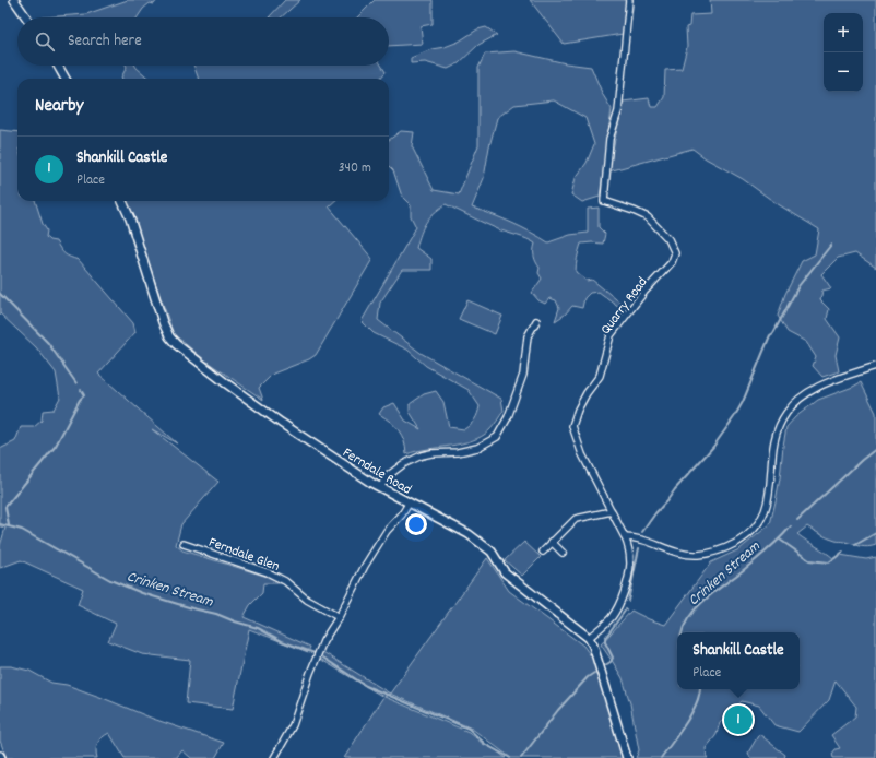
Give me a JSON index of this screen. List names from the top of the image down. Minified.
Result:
{"streets":{"street":["Quarry Road","Ferndale Road","Ferndale Glen"]},"crossings":[["Quarry Road","Ferndale Road"]],"water":["Crinken Stream"],"page":{"map_buttons":["+","−"],"search":"Search here","heading":"Nearby","list":[{"mark":"1","name":"Shankill Castle","note":"Place","value":"340 m"}],"popup":["Shankill Castle","Place"],"pins":"1"}}
